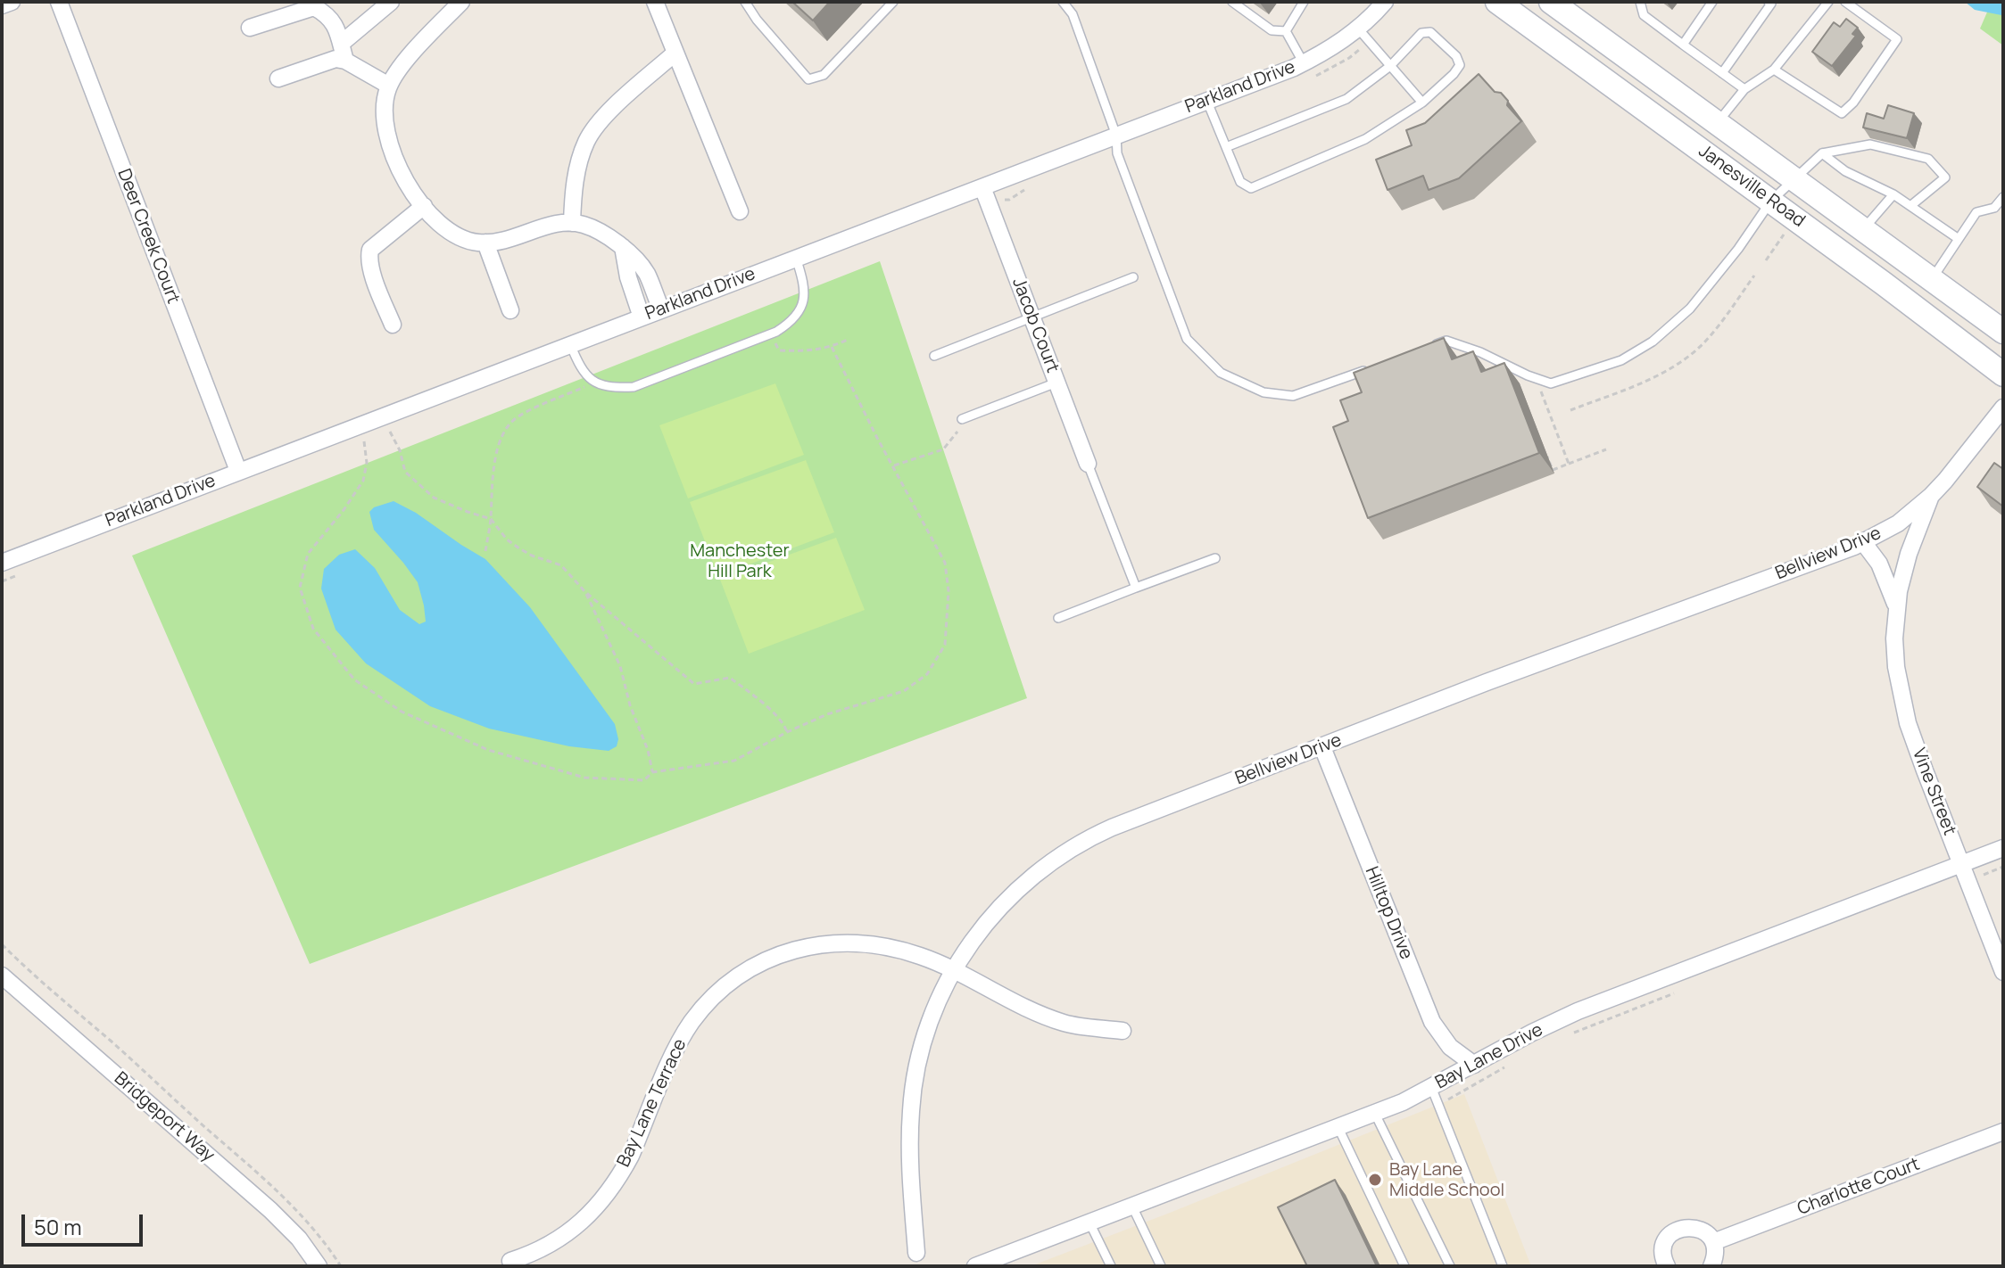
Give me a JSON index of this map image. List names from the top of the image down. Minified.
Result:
{"streets":{"main road":["Janesville Road"],"street":["Parkland Drive","Deer Creek Court","Jacob Court","Bellview Drive","Vine Street","Hilltop Drive","Bay Lane Drive","Bay Lane Terrace","Bridgeport Way","Charlotte Court"]},"crossings":[["Parkland Drive","Deer Creek Court"],["Parkland Drive","Jacob Court"],["Bellview Drive","Vine Street"],["Bellview Drive","Hilltop Drive"],["Bellview Drive","Bay Lane Terrace"],["Vine Street","Bay Lane Drive"],["Hilltop Drive","Bay Lane Drive"]],"parks":["Manchester Hill Park"],"places":["Bay Lane Middle School"],"scale_bar":"50 m"}
